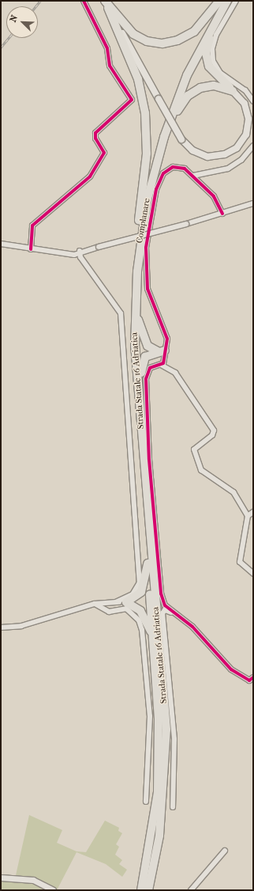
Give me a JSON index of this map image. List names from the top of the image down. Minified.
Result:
{"streets":{"highway":["Strada Statale 16 Adriatica"],"street":["Complanare"]},"north":"top left"}
